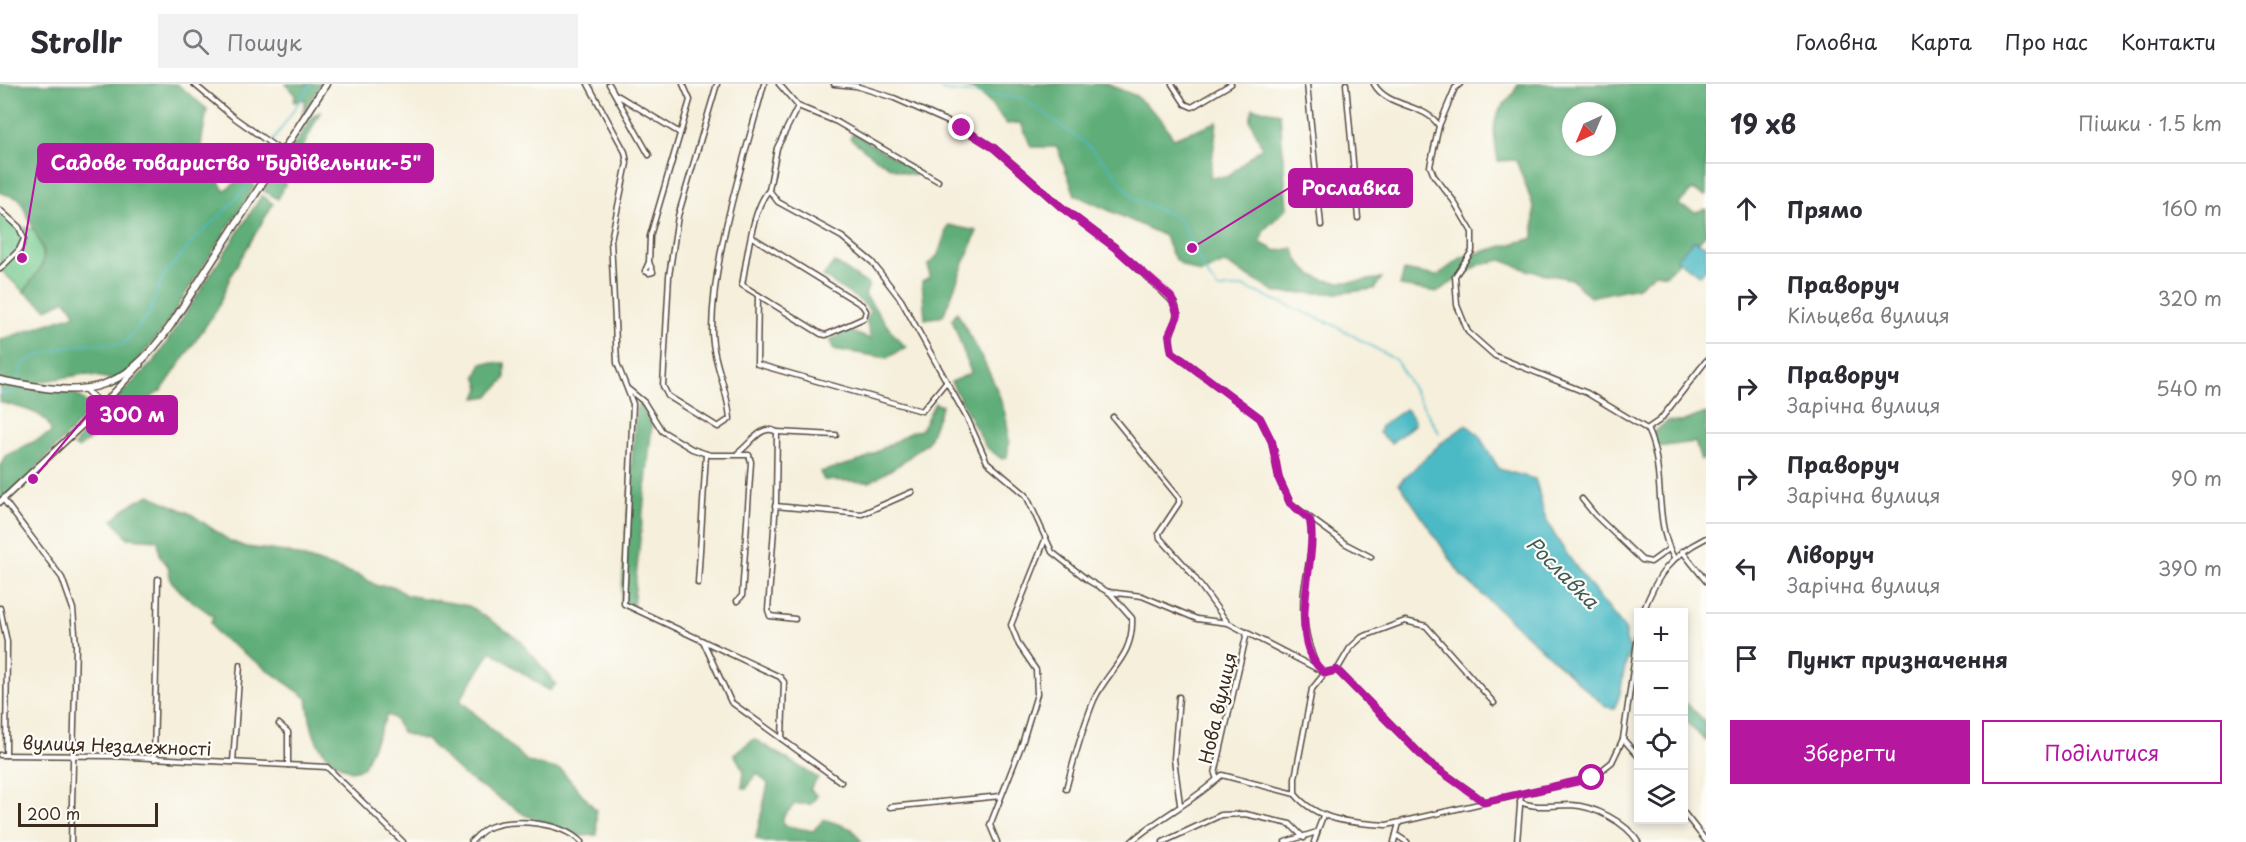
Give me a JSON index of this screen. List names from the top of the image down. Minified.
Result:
{"streets":{"street":["Нова вулиця","вулиця Незалежності"]},"water":["Рославка"],"places":["Рославка","Садове товариство \"Будівельник-5\"","300 м"],"scale_bar":"200 m","north":"bottom left","page":{"header":"Strollr","search":"Пошук","nav":["Головна","Карта","Про нас","Контакти"],"heading":["19 хв","Пішки · 1.5 km"],"list":[["Прямо","160 m"],["Праворуч","Кільцева вулиця","320 m"],["Праворуч","Зарічна вулиця","540 m"],["Праворуч","Зарічна вулиця","90 m"],["Ліворуч","Зарічна вулиця","390 m"],"Пункт призначення"],"map_buttons":["+","−"],"buttons":["Зберегти","Поділитися"],"scale":"200 m"}}
